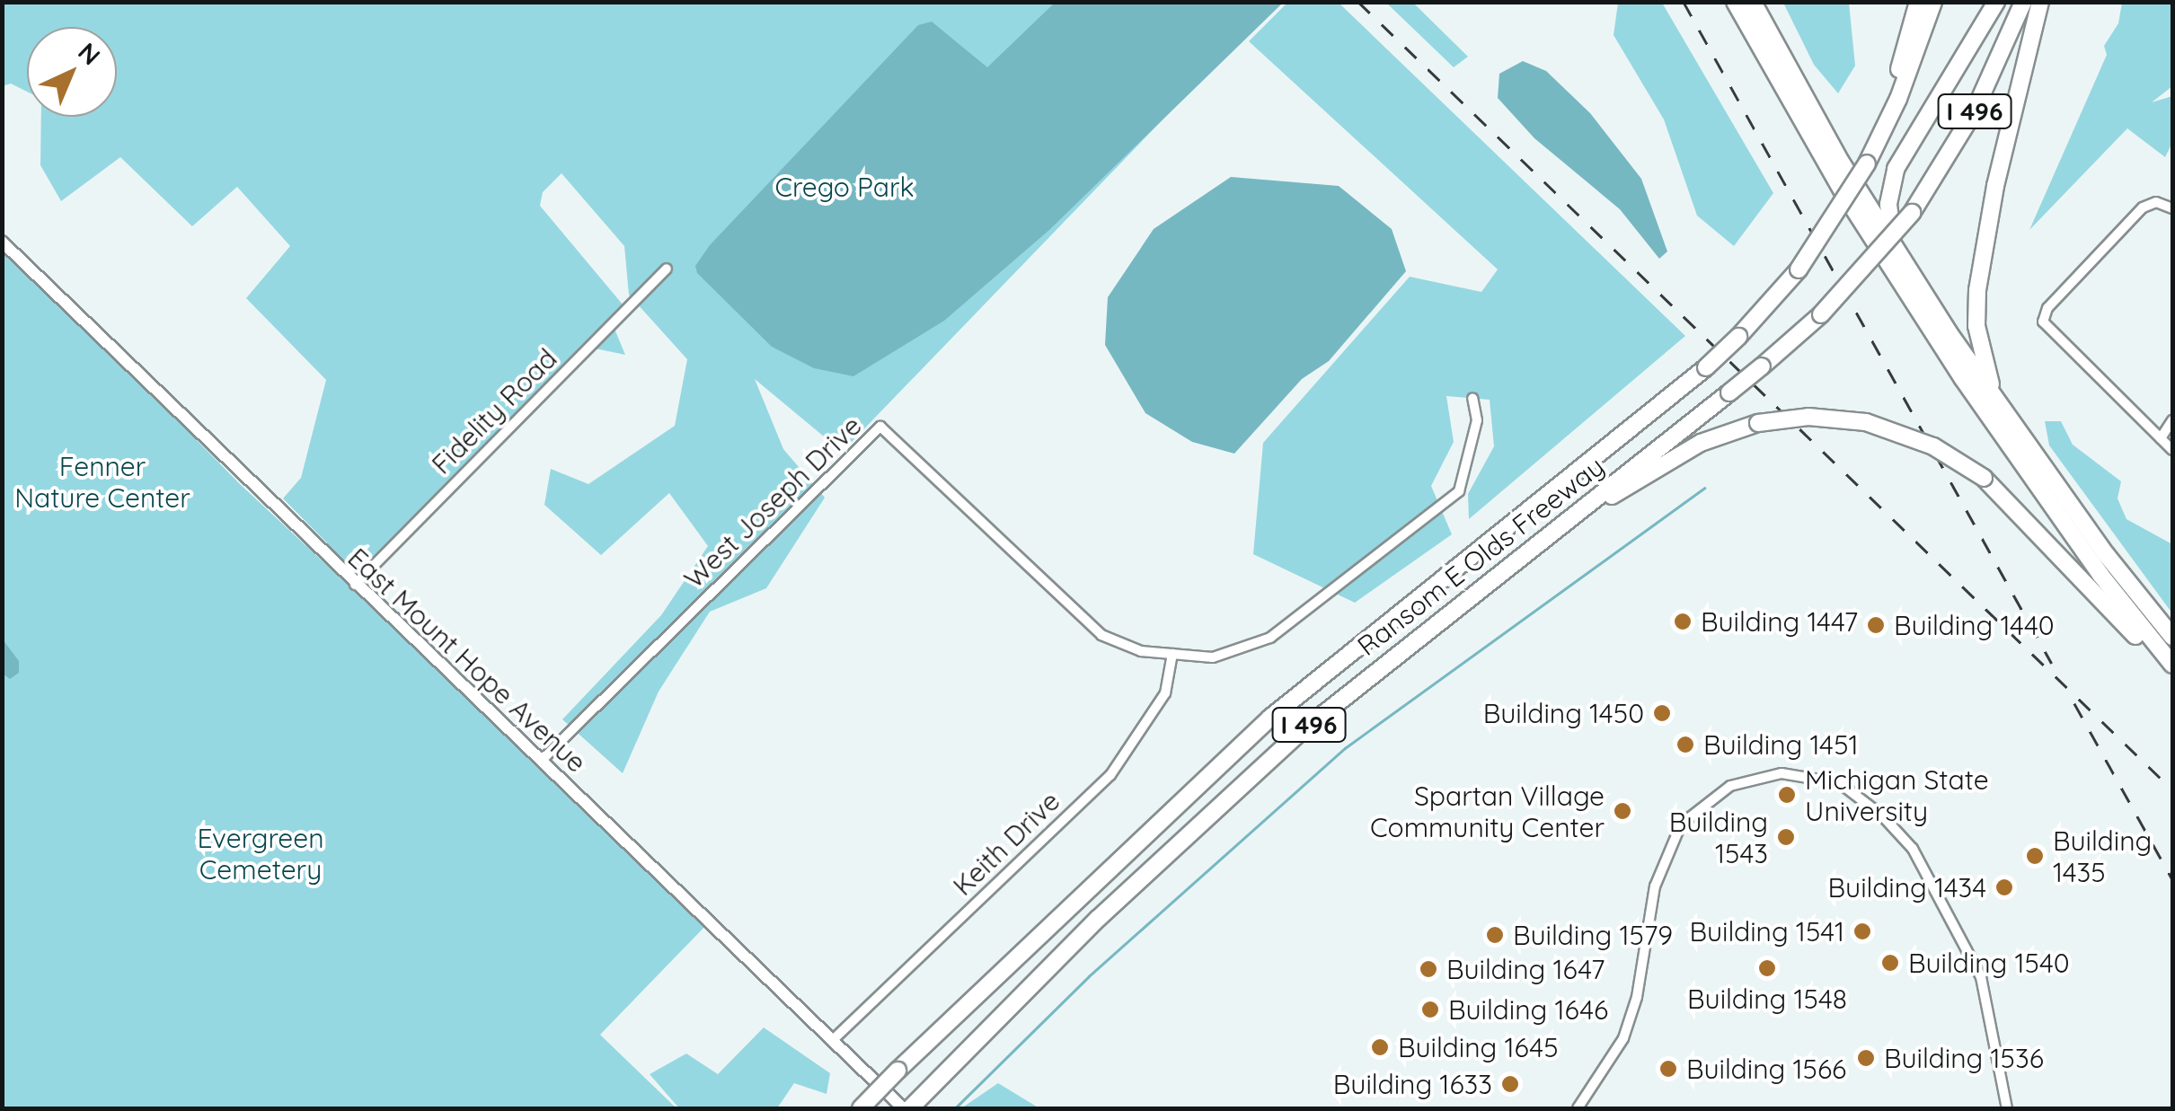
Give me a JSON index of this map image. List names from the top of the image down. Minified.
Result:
{"streets":{"highway":["I 496","Ransom E Olds Freeway"],"street":["Fidelity Road","West Joseph Drive","East Mount Hope Avenue","Keith Drive"]},"crossings":[["Fidelity Road","East Mount Hope Avenue"],["West Joseph Drive","East Mount Hope Avenue"],["West Joseph Drive","Keith Drive"],["East Mount Hope Avenue","Keith Drive"]],"parks":["Crego Park","Fenner Nature Center","Evergreen Cemetery"],"places":["Building 1447","Building 1440","Building 1450","Building 1451","Michigan State University","Spartan Village Community Center","Building 1543","Building 1435","Building 1434","Building 1541","Building 1579","Building 1540","Building 1548","Building 1647","Building 1646","Building 1645","Building 1536","Building 1566","Building 1633"],"north":"top right"}
